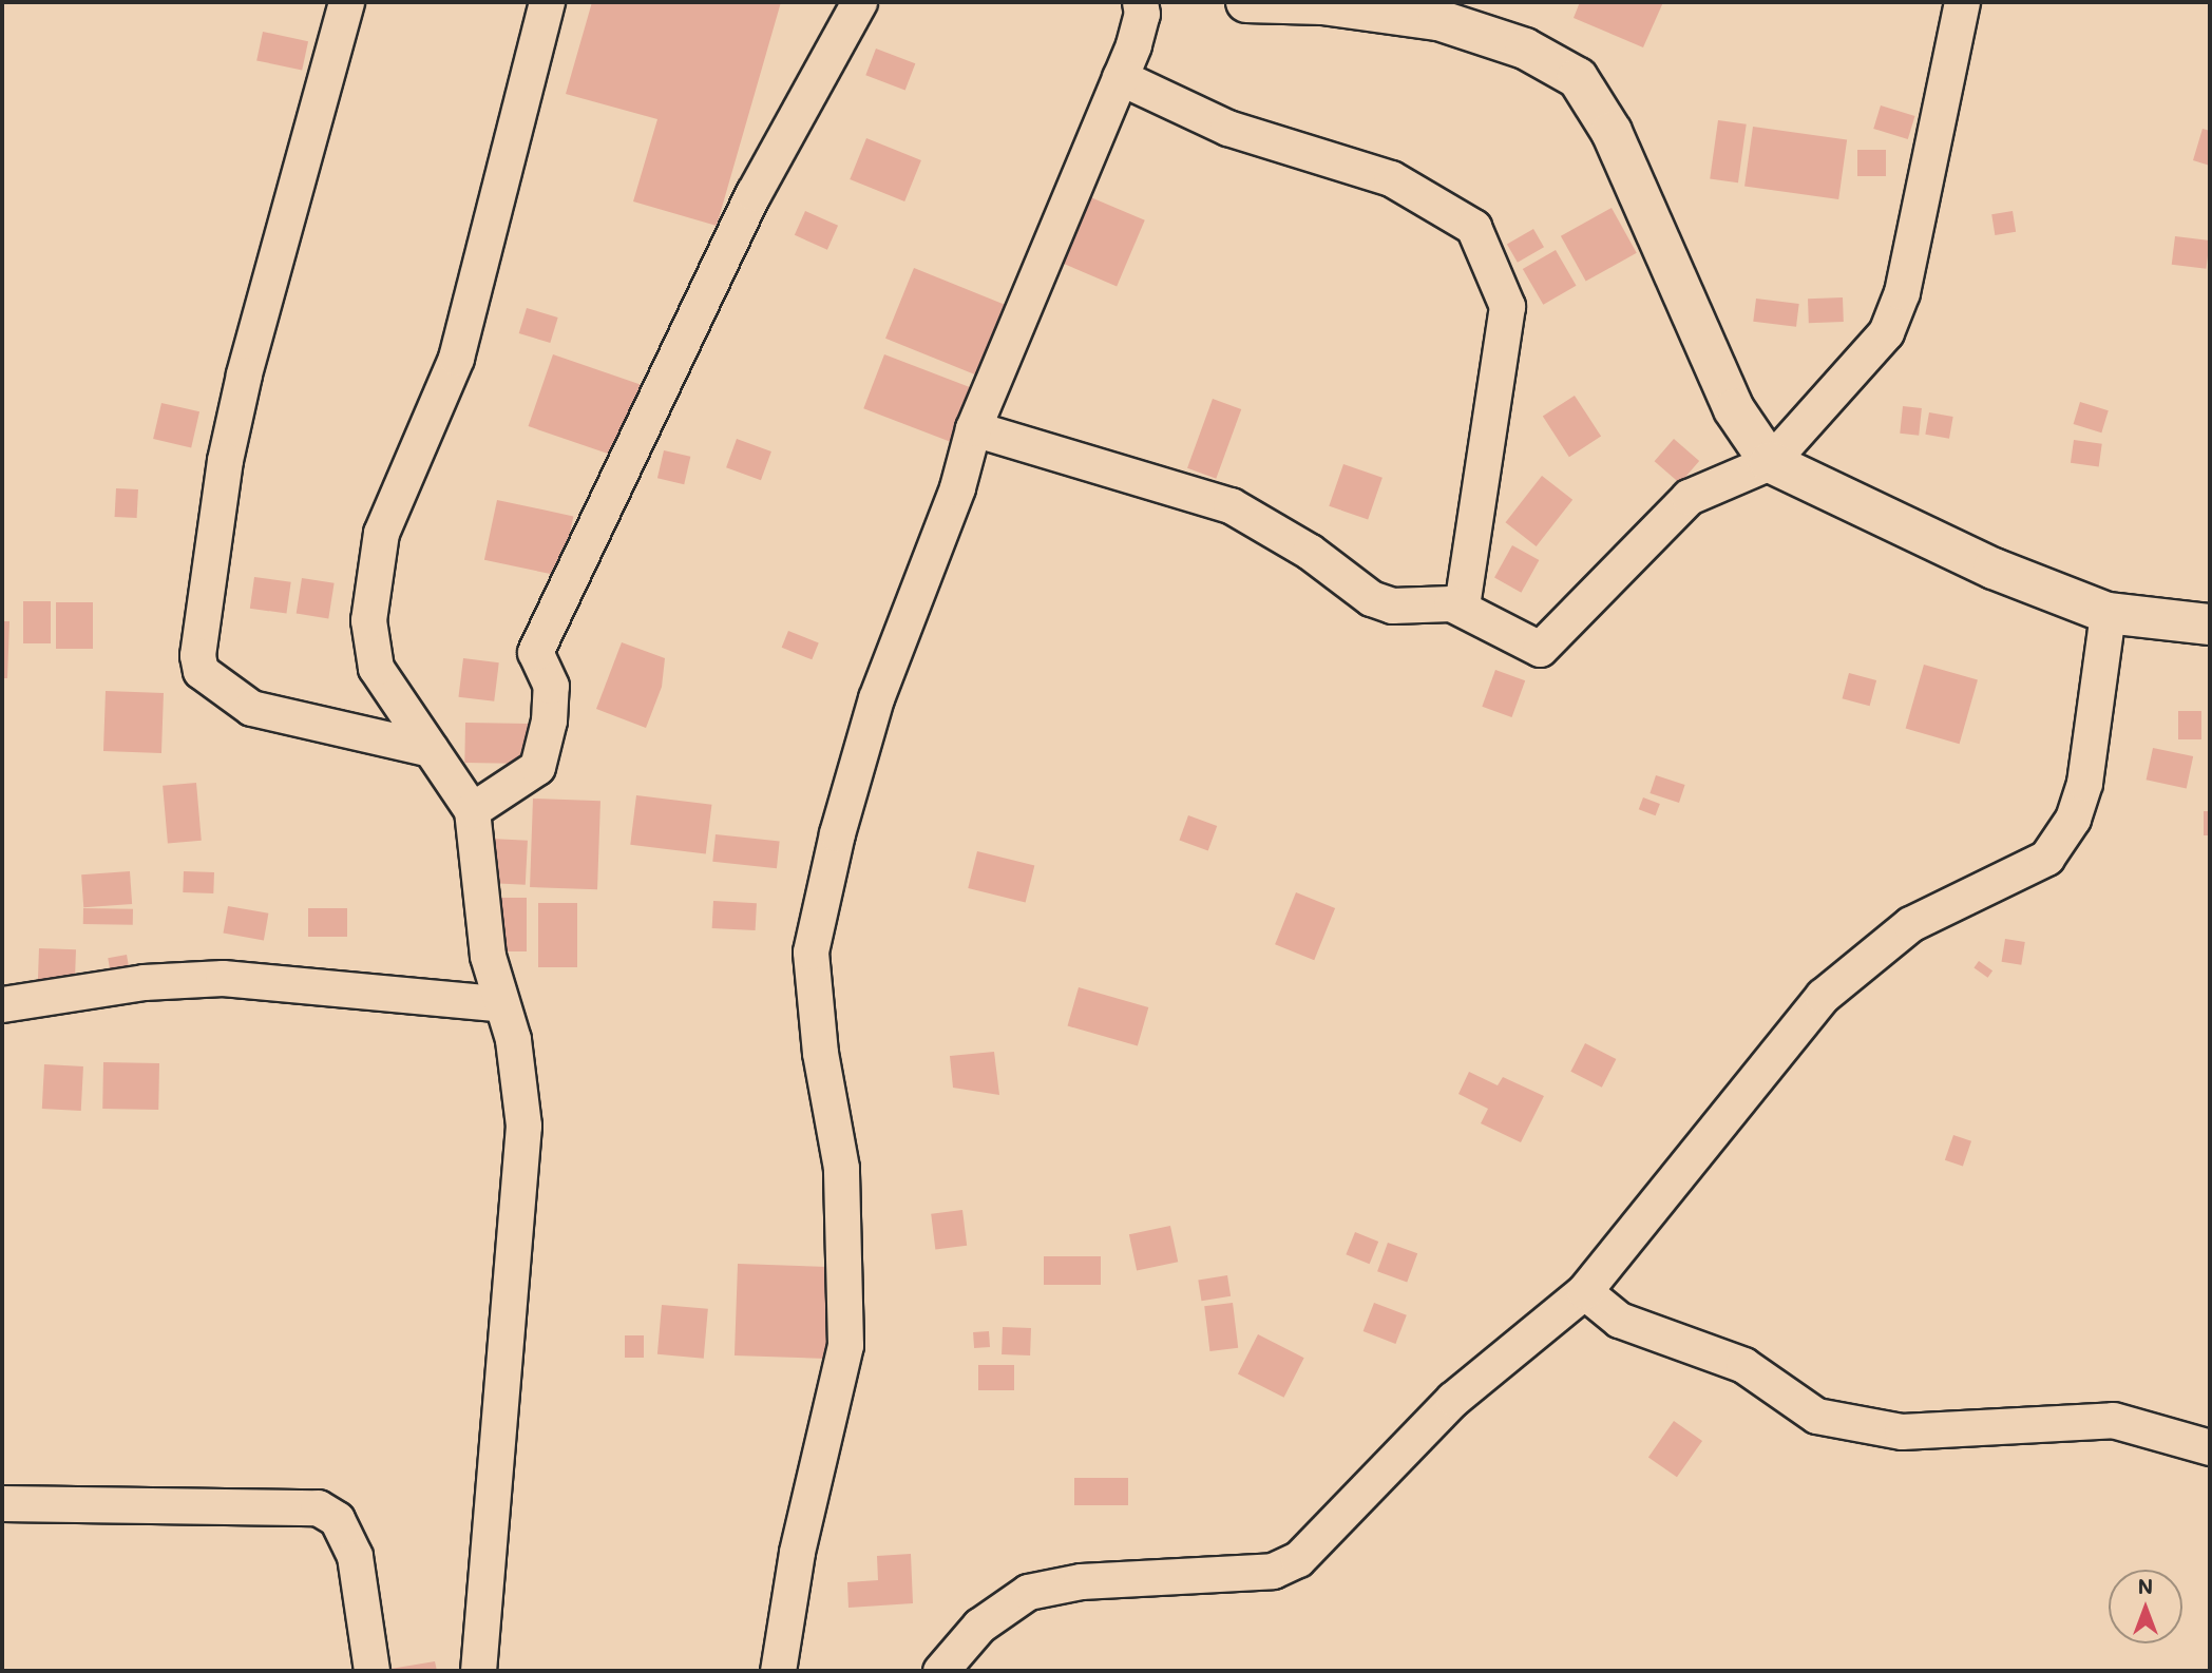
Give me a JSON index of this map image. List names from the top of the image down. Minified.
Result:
{"north":"top"}
